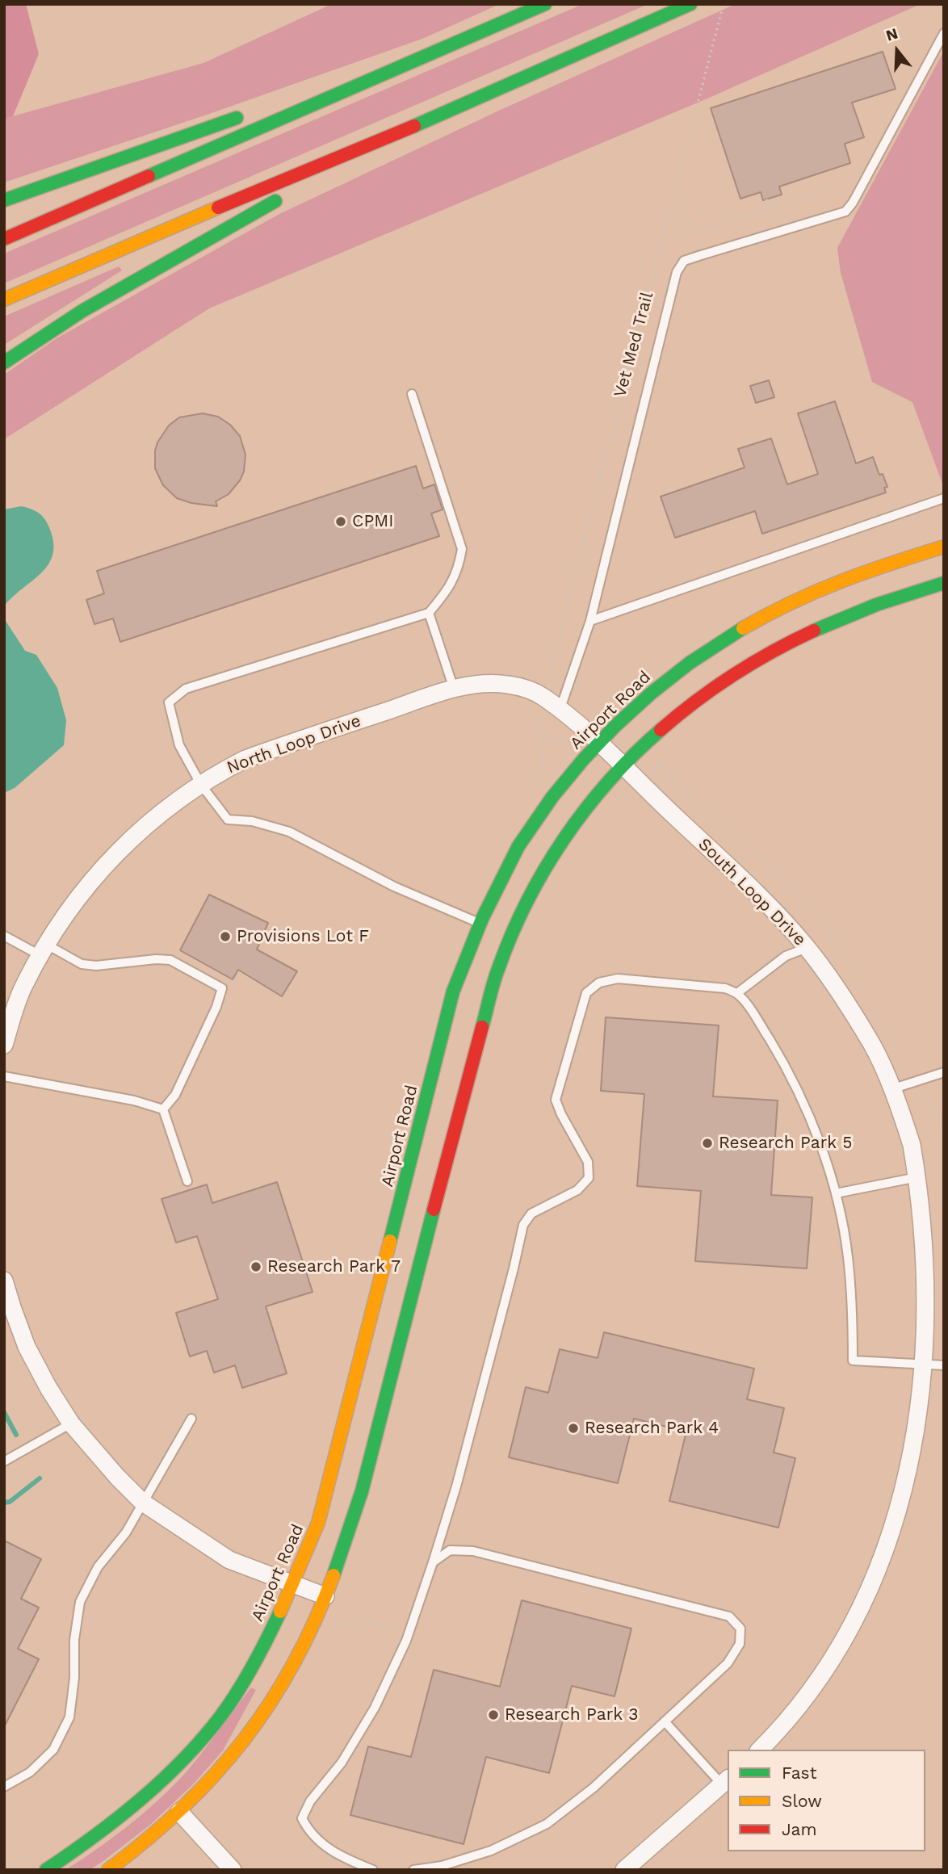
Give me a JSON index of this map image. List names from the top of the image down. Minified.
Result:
{"streets":{"main road":["Airport Road"],"street":["North Loop Drive","South Loop Drive"],"path":["Vet Med Trail"]},"crossings":[["Airport Road","North Loop Drive"],["Airport Road","South Loop Drive"],["North Loop Drive","South Loop Drive"]],"places":["CPMI","Provisions Lot F","Research Park 5","Research Park 7","Research Park 4","Research Park 3"],"legend":["Fast","Slow","Jam"],"north":"top"}
